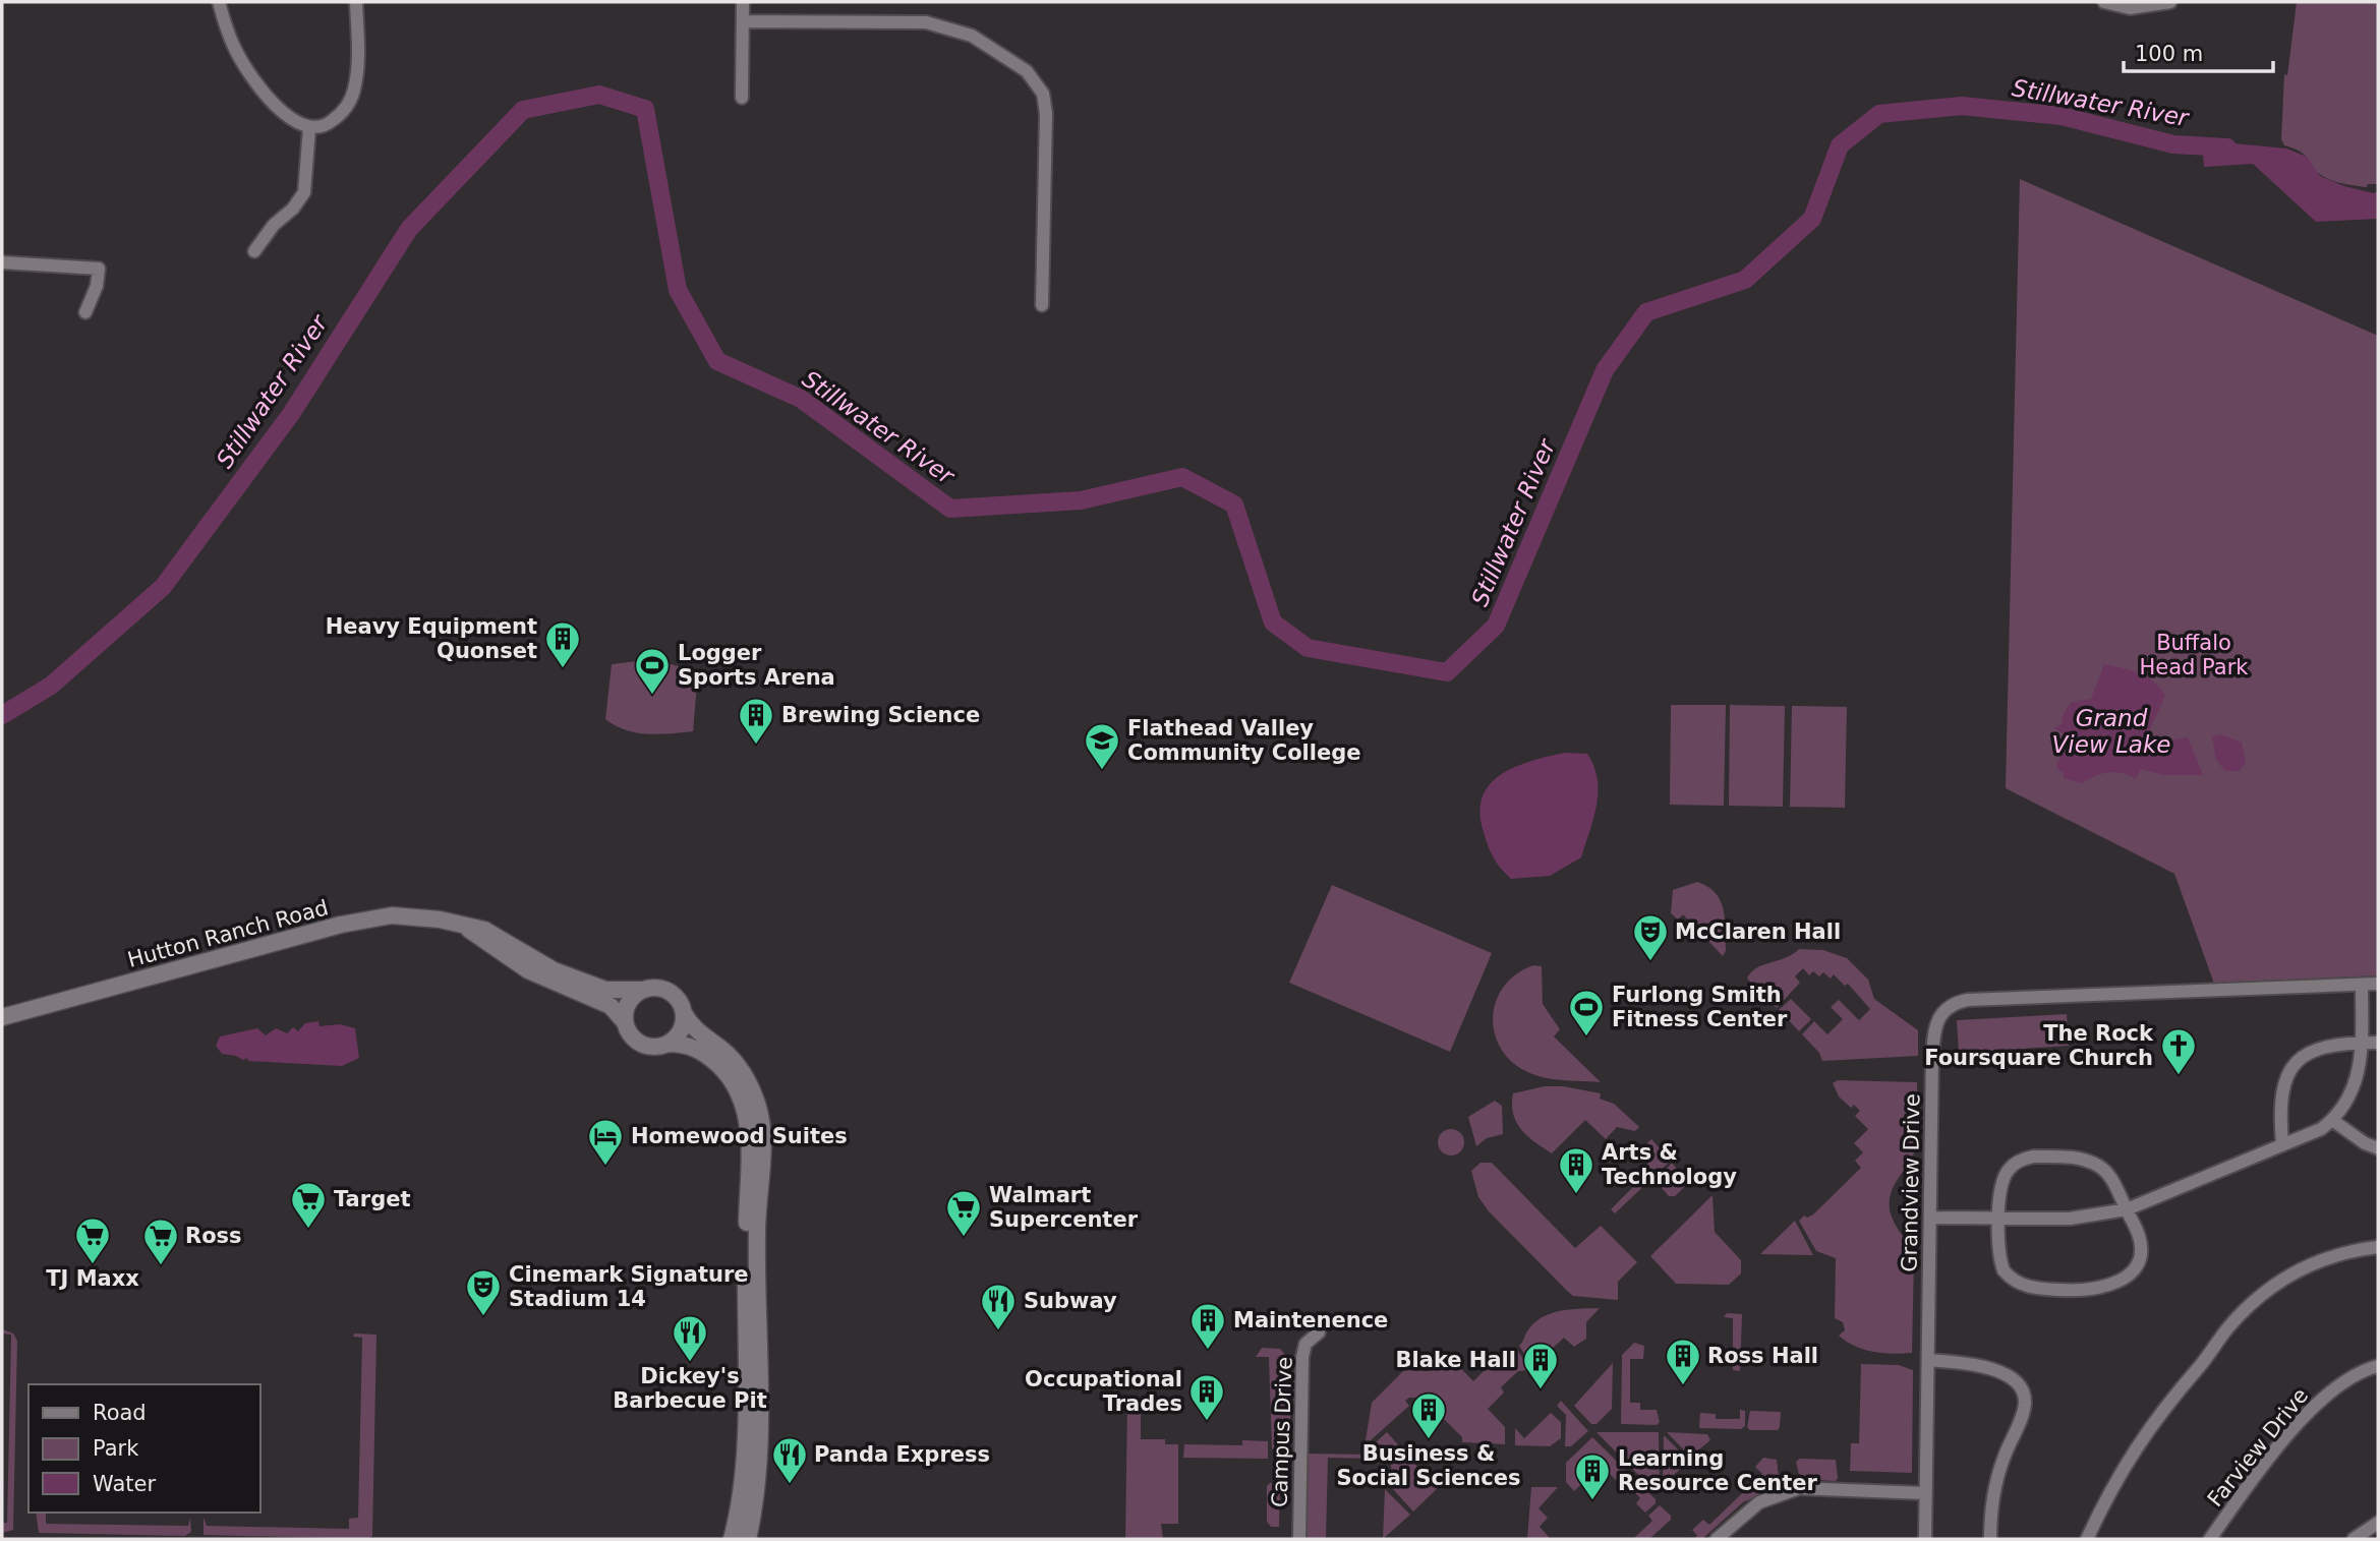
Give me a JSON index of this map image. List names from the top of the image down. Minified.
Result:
{"streets":{"main road":["Hutton Ranch Road"],"street":["Grandview Drive","Campus Drive","Farview Drive"]},"water":["Stillwater River","Grand View Lake"],"parks":["Buffalo Head Park"],"places":{"building":["Heavy Equipment Quonset","Brewing Science","Arts & Technology","Maintenence","Ross Hall","Blake Hall","Occupational Trades","Business & Social Sciences","Learning Resource Center"],"sports":["Logger Sports Arena","Furlong Smith Fitness Center"],"school or university":["Flathead Valley Community College"],"theatre":["McClaren Hall","Cinemark Signature Stadium 14"],"church":["The Rock Foursquare Church"],"hotel":["Homewood Suites"],"supermarket":["Target","Walmart Supercenter","TJ Maxx","Ross"],"restaurant":["Subway","Dickey's Barbecue Pit","Panda Express"]},"legend":["Road","Park","Water"],"scale_bar":"100 m"}
